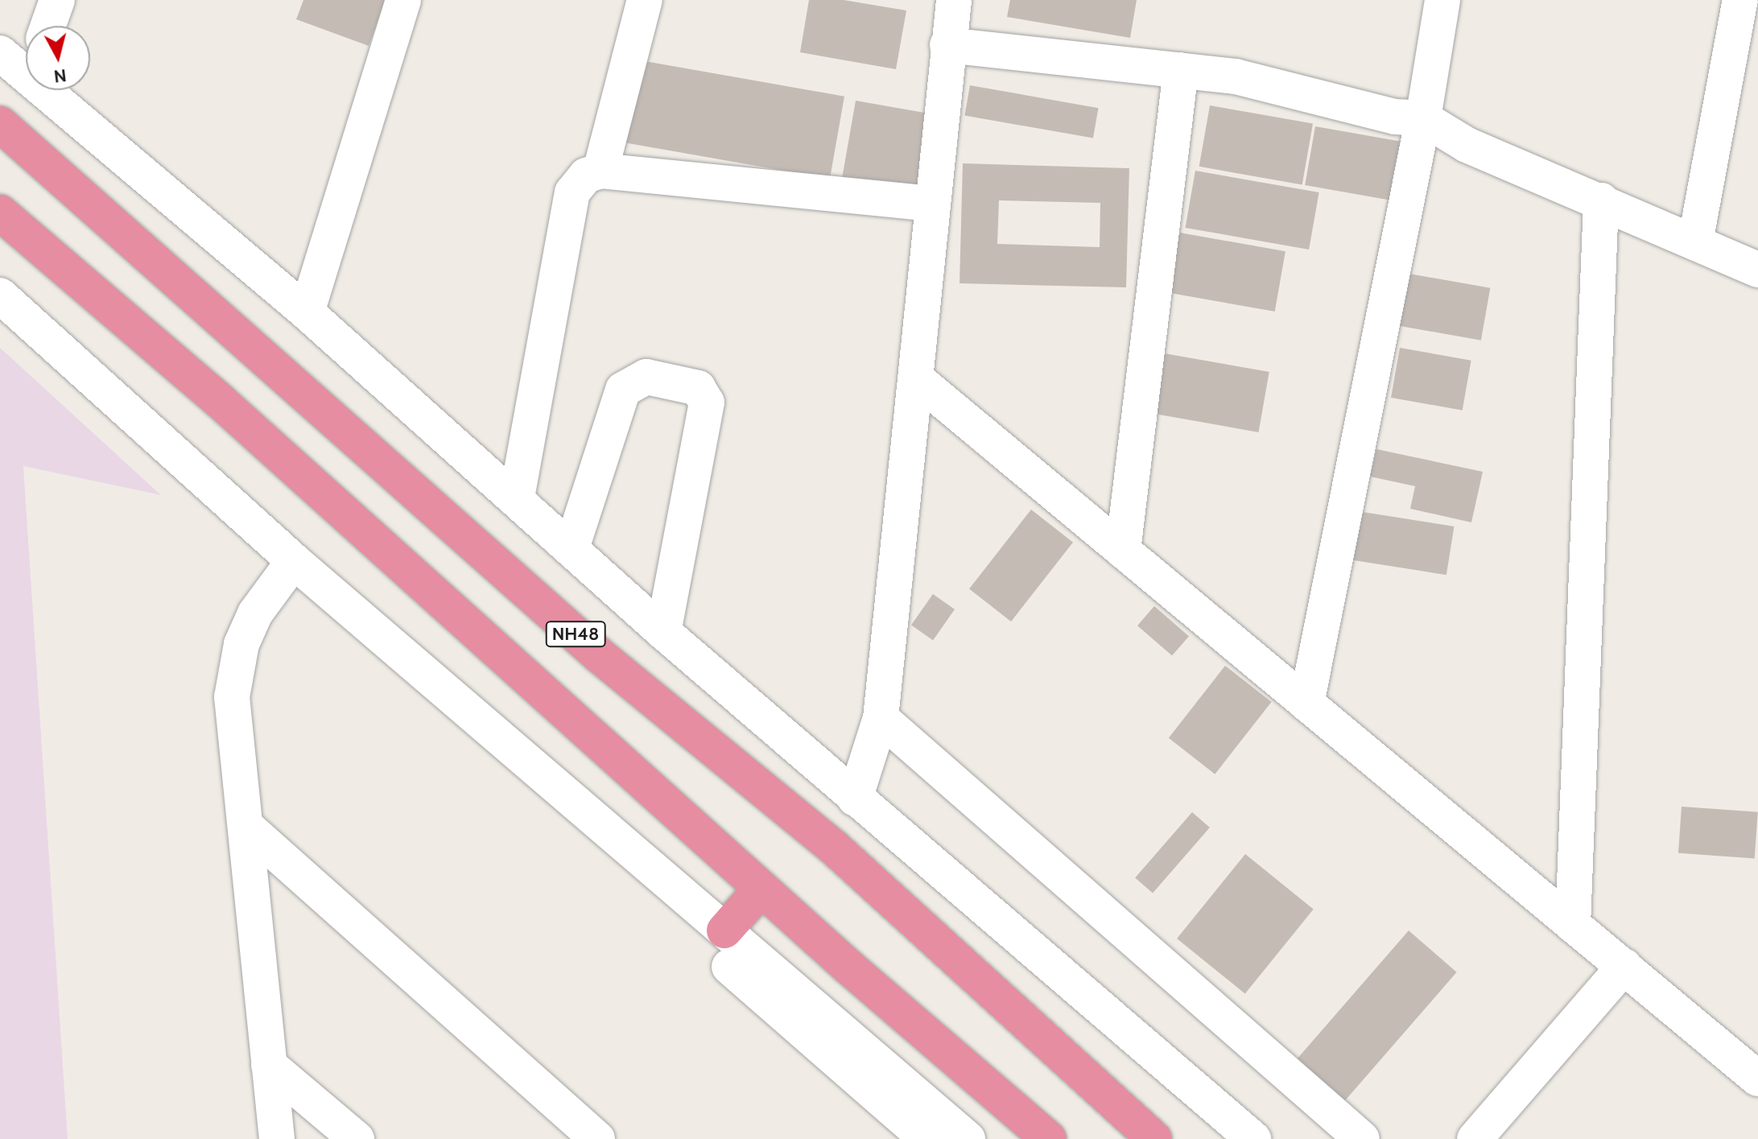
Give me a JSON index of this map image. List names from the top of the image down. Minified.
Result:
{"streets":{"highway":["NH48"]},"north":"bottom"}
